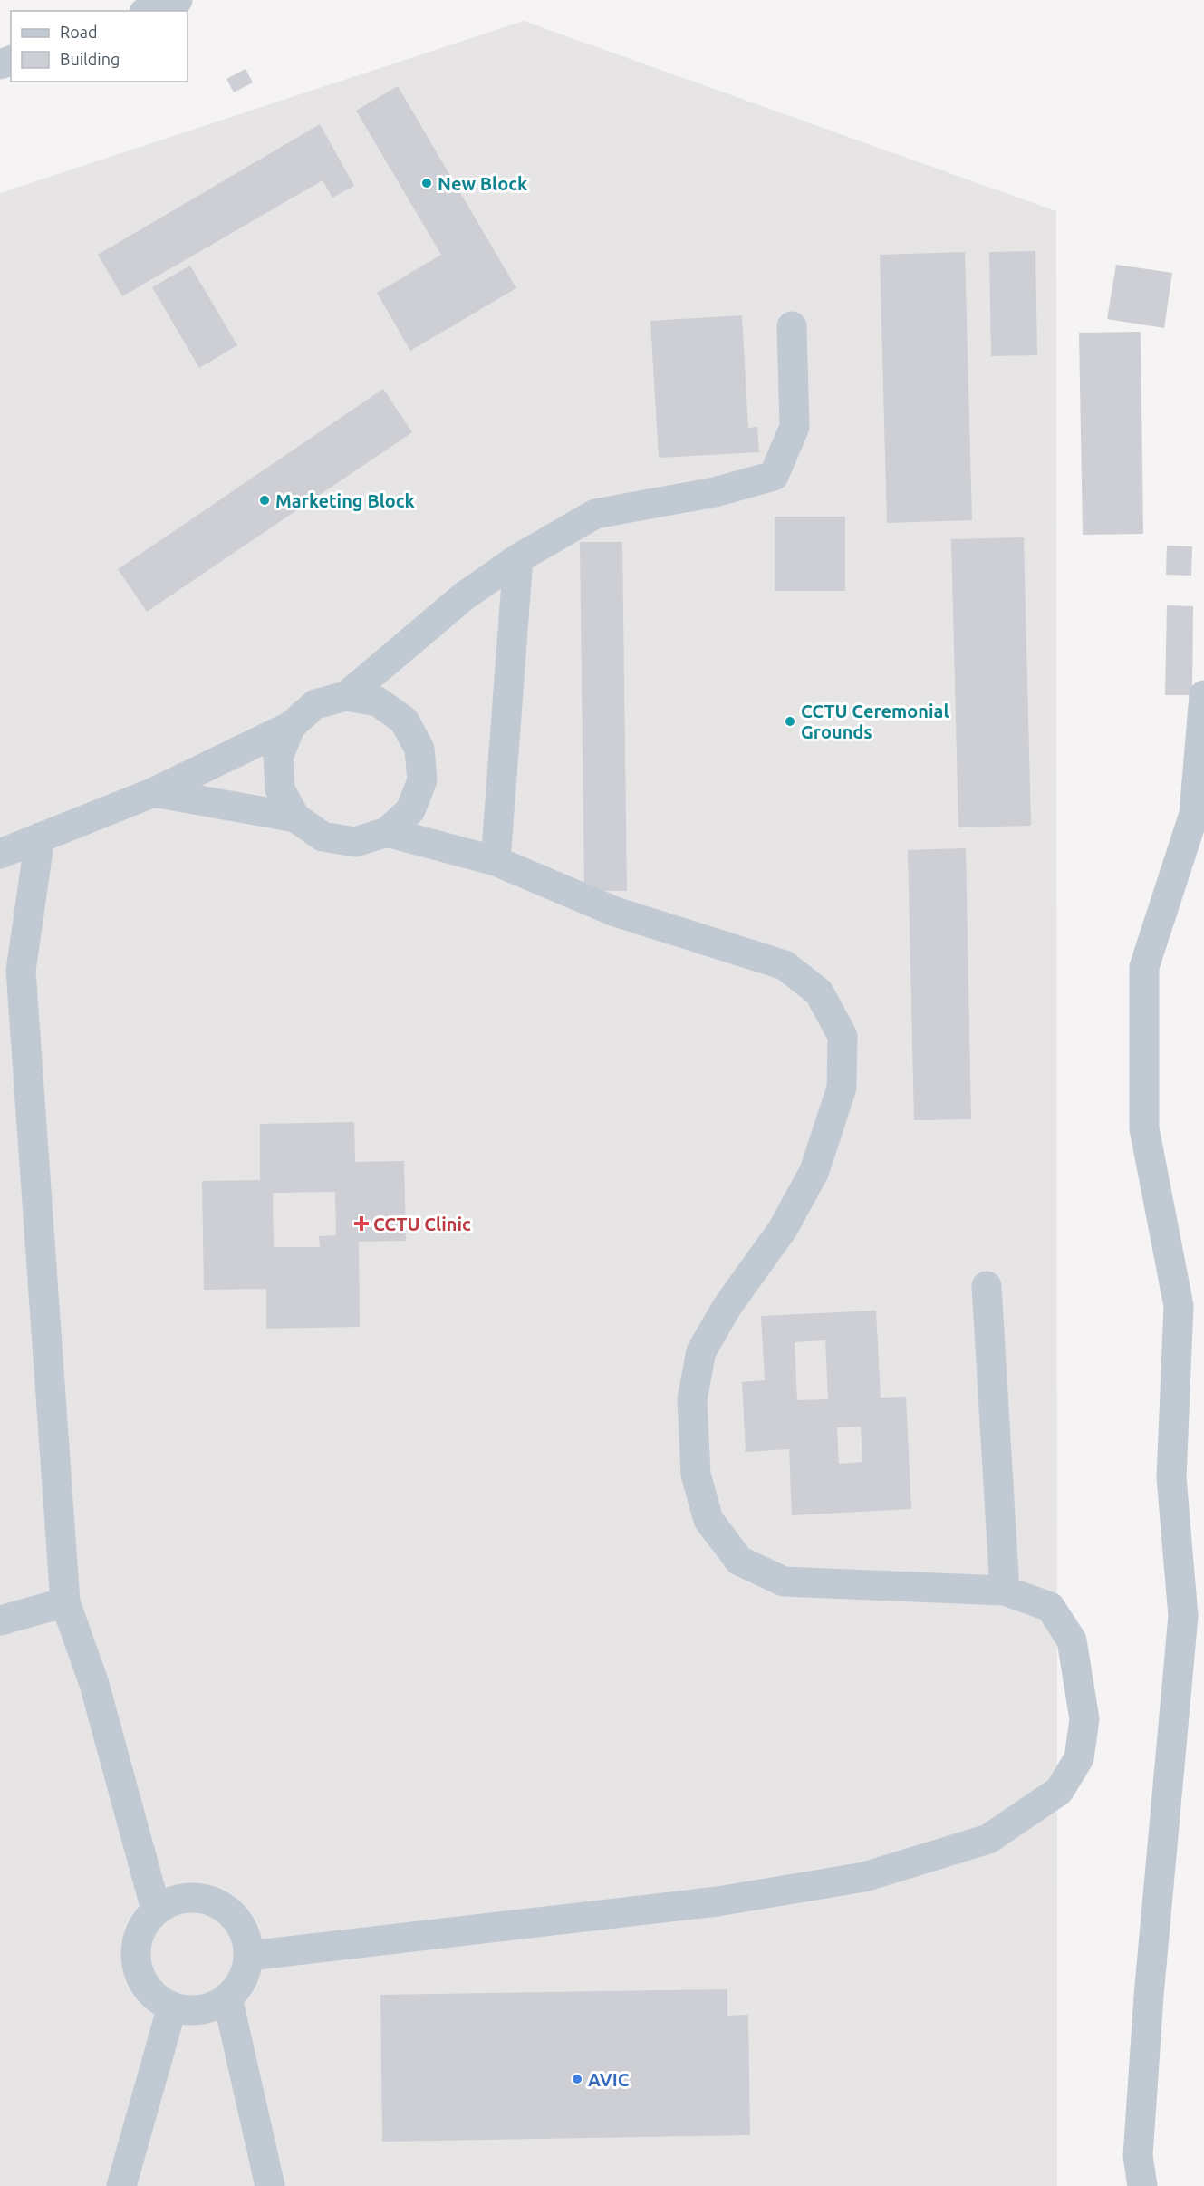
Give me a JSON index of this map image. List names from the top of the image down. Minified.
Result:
{"places":{"other":["New Block","Marketing Block","CCTU Ceremonial Grounds","AVIC"],"health":["CCTU Clinic"]},"legend":["Road","Building"]}
